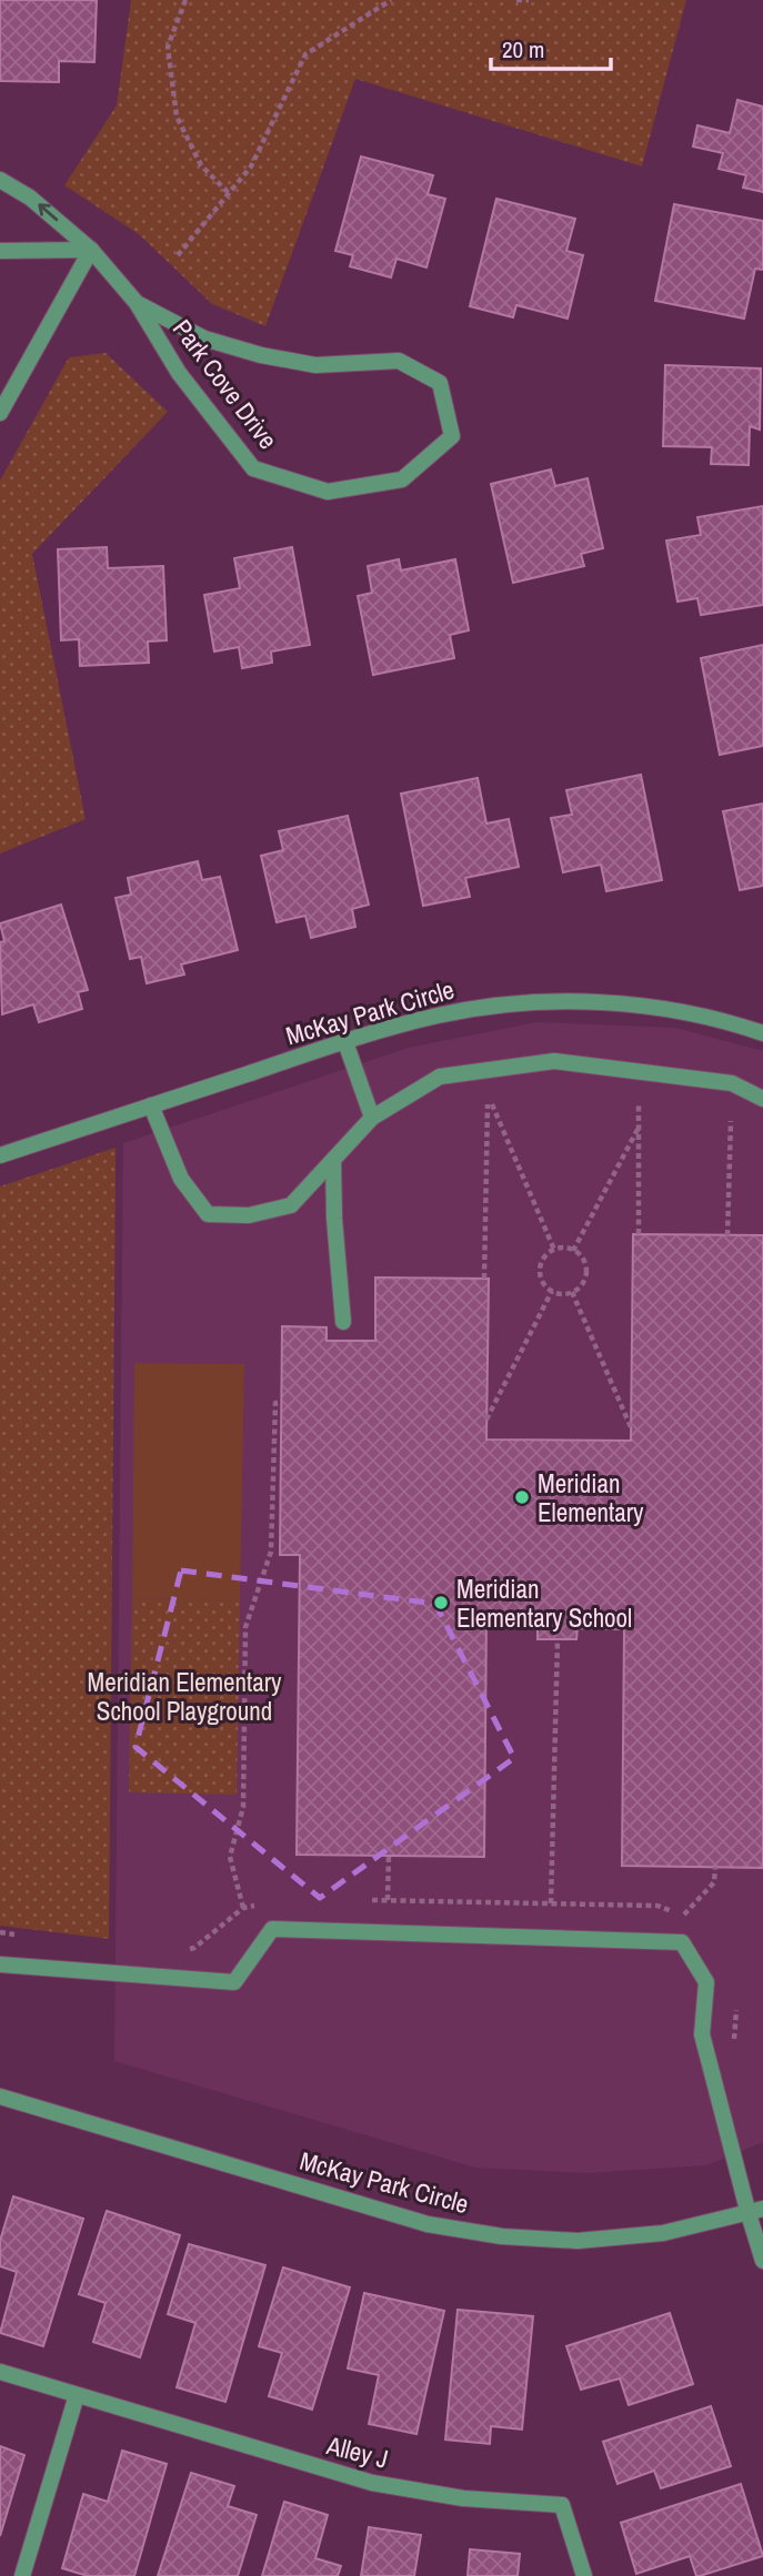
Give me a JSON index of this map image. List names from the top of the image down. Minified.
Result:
{"streets":{"street":["Park Cove Drive","McKay Park Circle","Alley J"]},"parks":["Meridian Elementary School Playground"],"places":["Meridian Elementary","Meridian Elementary School"],"scale_bar":"20 m"}
